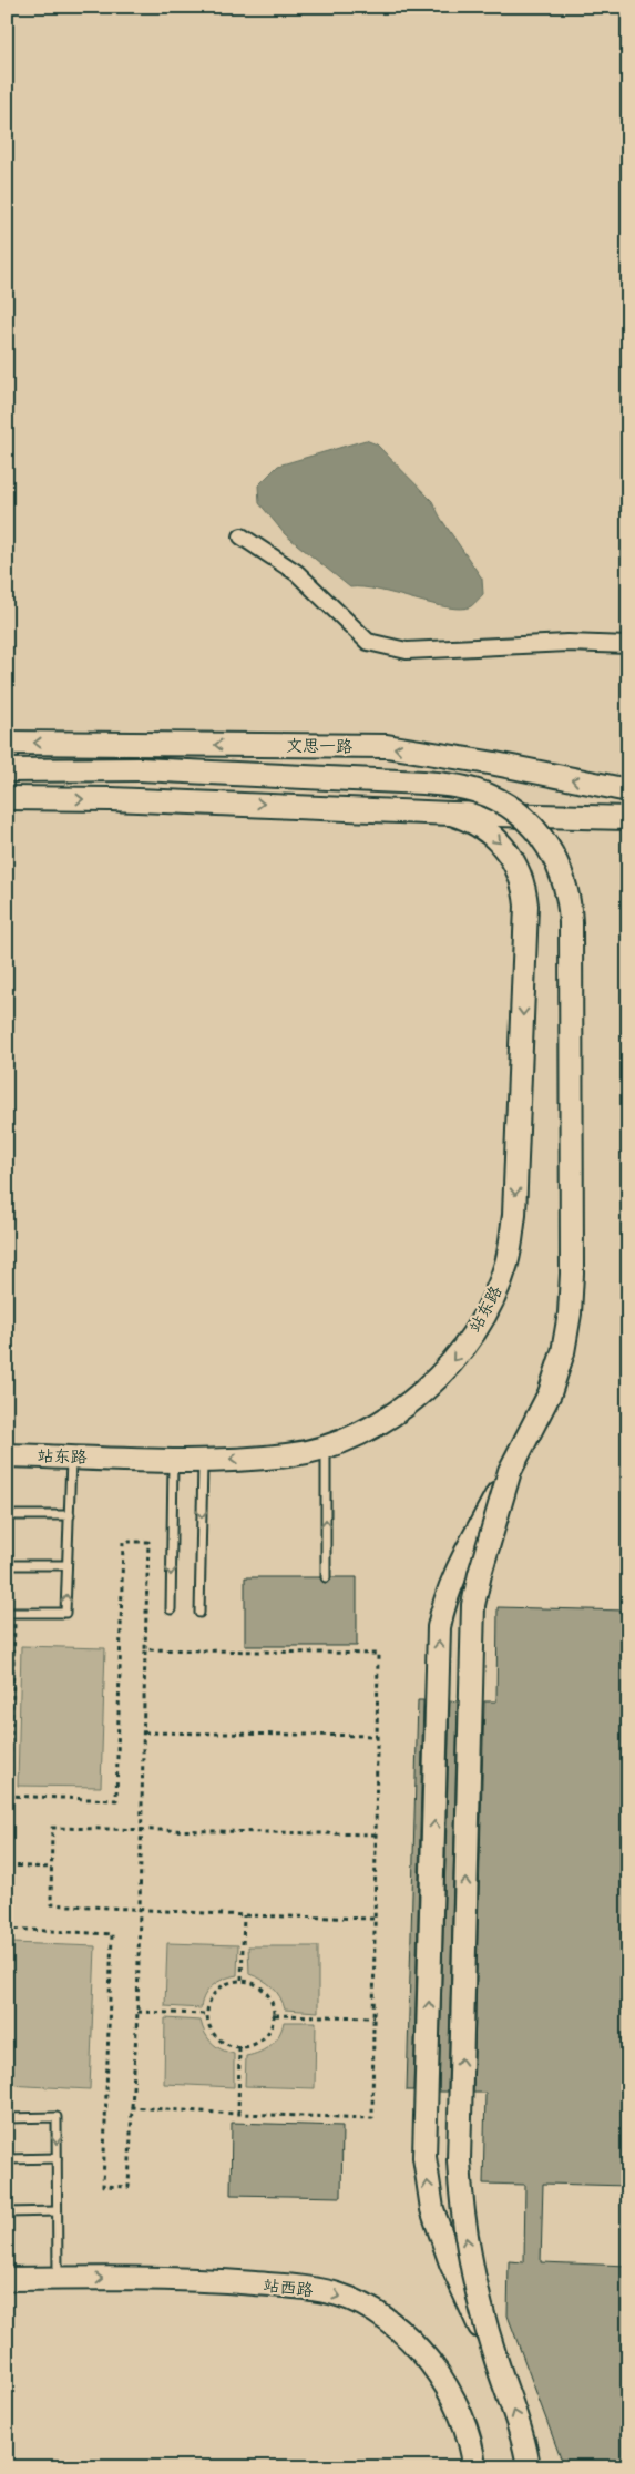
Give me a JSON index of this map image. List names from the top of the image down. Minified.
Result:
{"streets":{"street":["文思一路","站东路","站西路"]},"one_way":["站西路"]}
